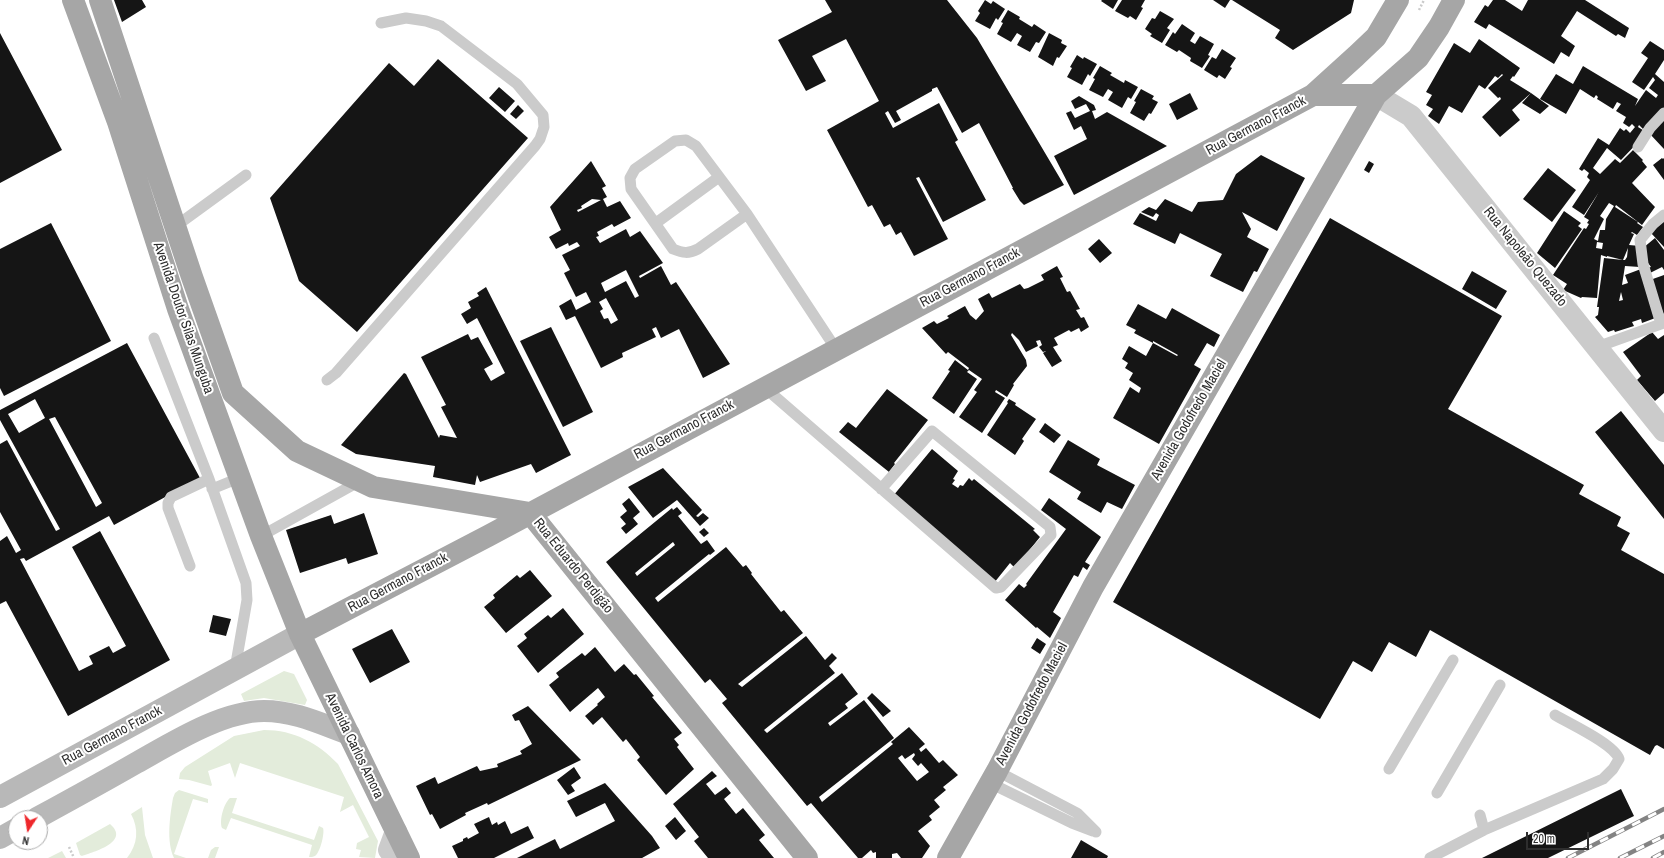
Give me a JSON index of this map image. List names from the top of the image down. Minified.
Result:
{"streets":{"main road":["Rua Germano Franck","Avenida Doutor Silas Munguba","Avenida Godofredo Maciel","Rua Eduardo Perdigão","Avenida Carlos Amora"],"street":["Rua Napoleão Quezado"]},"crossings":[["Rua Germano Franck","Rua Napoleão Quezado"],["Rua Germano Franck","Avenida Doutor Silas Munguba"],["Rua Germano Franck","Avenida Godofredo Maciel"],["Rua Germano Franck","Rua Eduardo Perdigão"],["Rua Germano Franck","Avenida Carlos Amora"],["Rua Napoleão Quezado","Avenida Godofredo Maciel"],["Avenida Doutor Silas Munguba","Rua Eduardo Perdigão"],["Avenida Doutor Silas Munguba","Avenida Carlos Amora"]],"scale_bar":"20 m","north":"bottom"}
